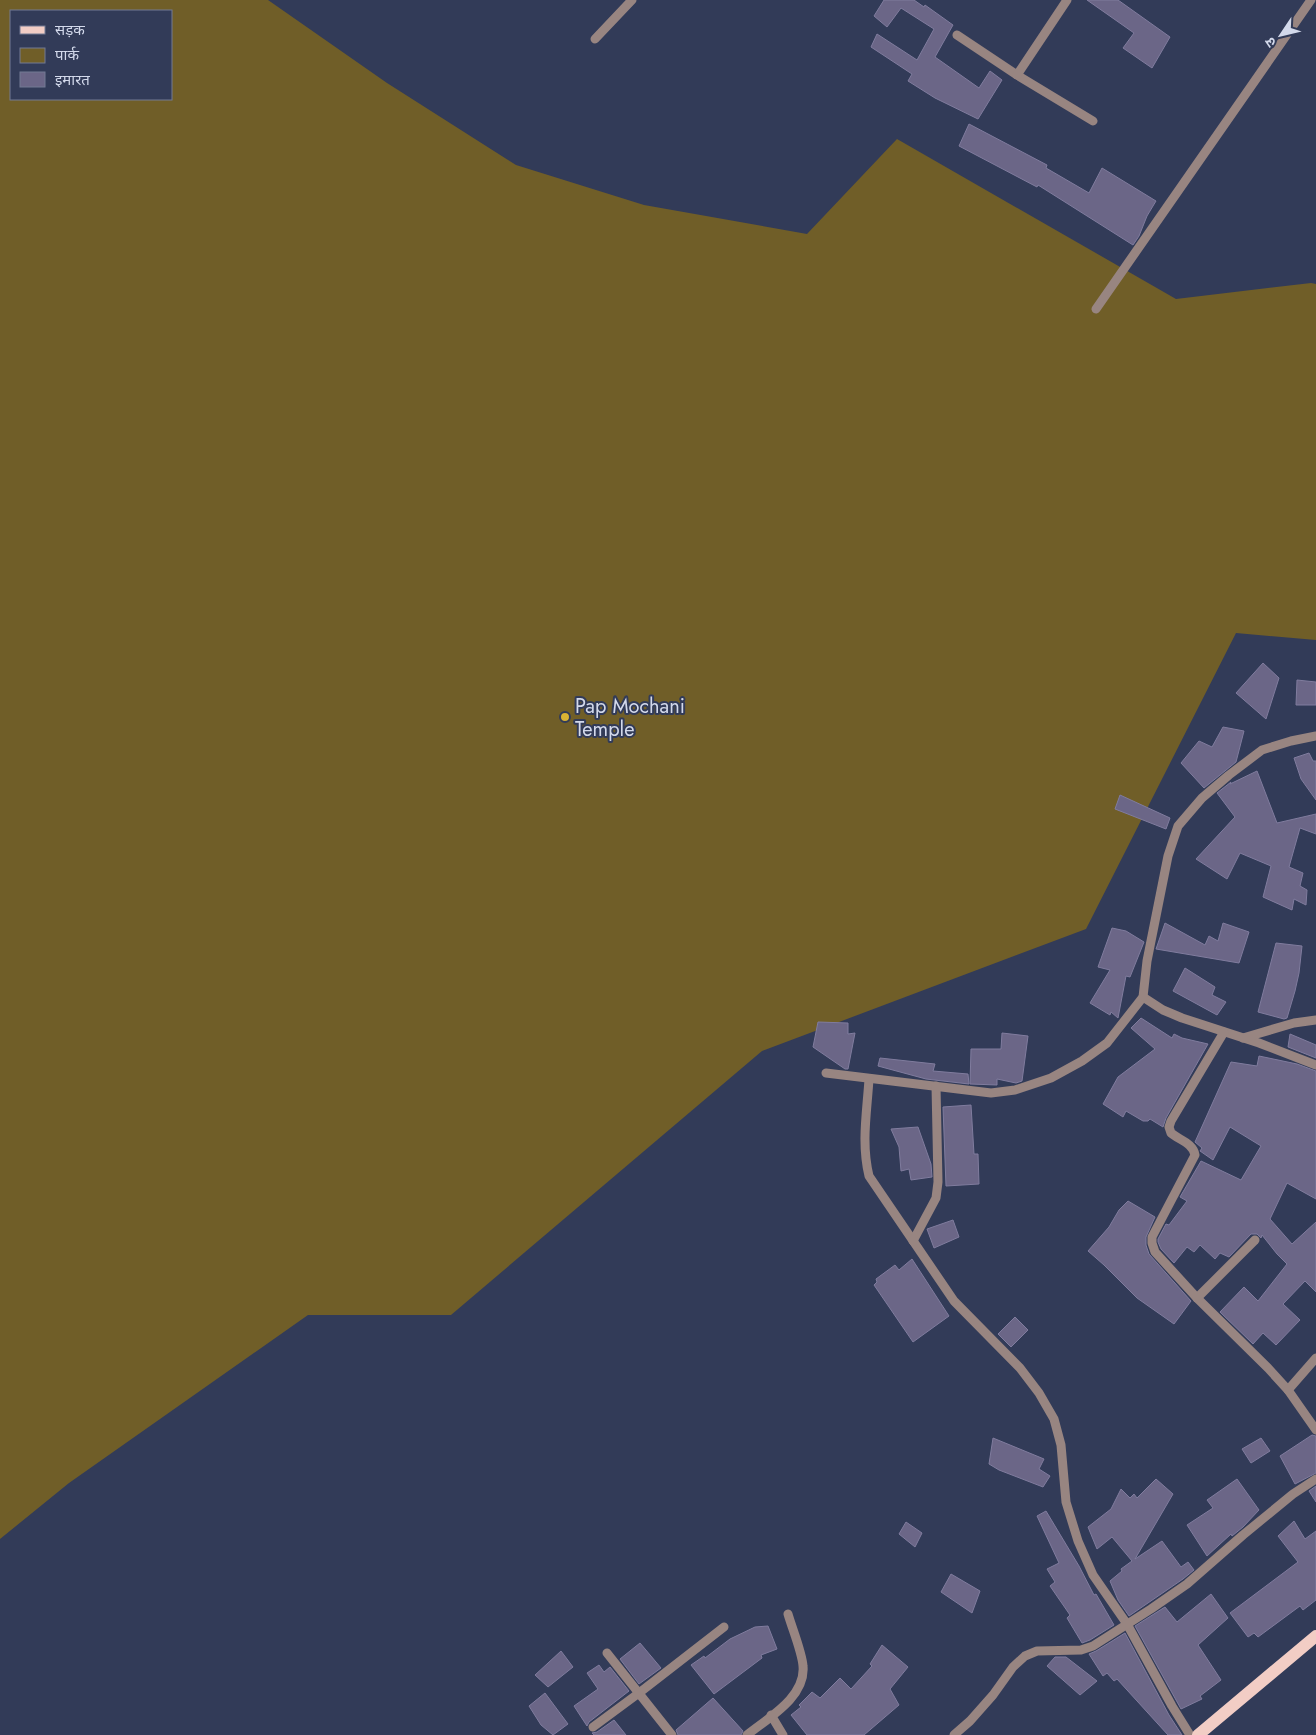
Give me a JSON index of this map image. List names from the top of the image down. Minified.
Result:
{"places":["Pap Mochani Temple"],"legend":["सड़क","पार्क","इमारत"],"north":"bottom left"}
